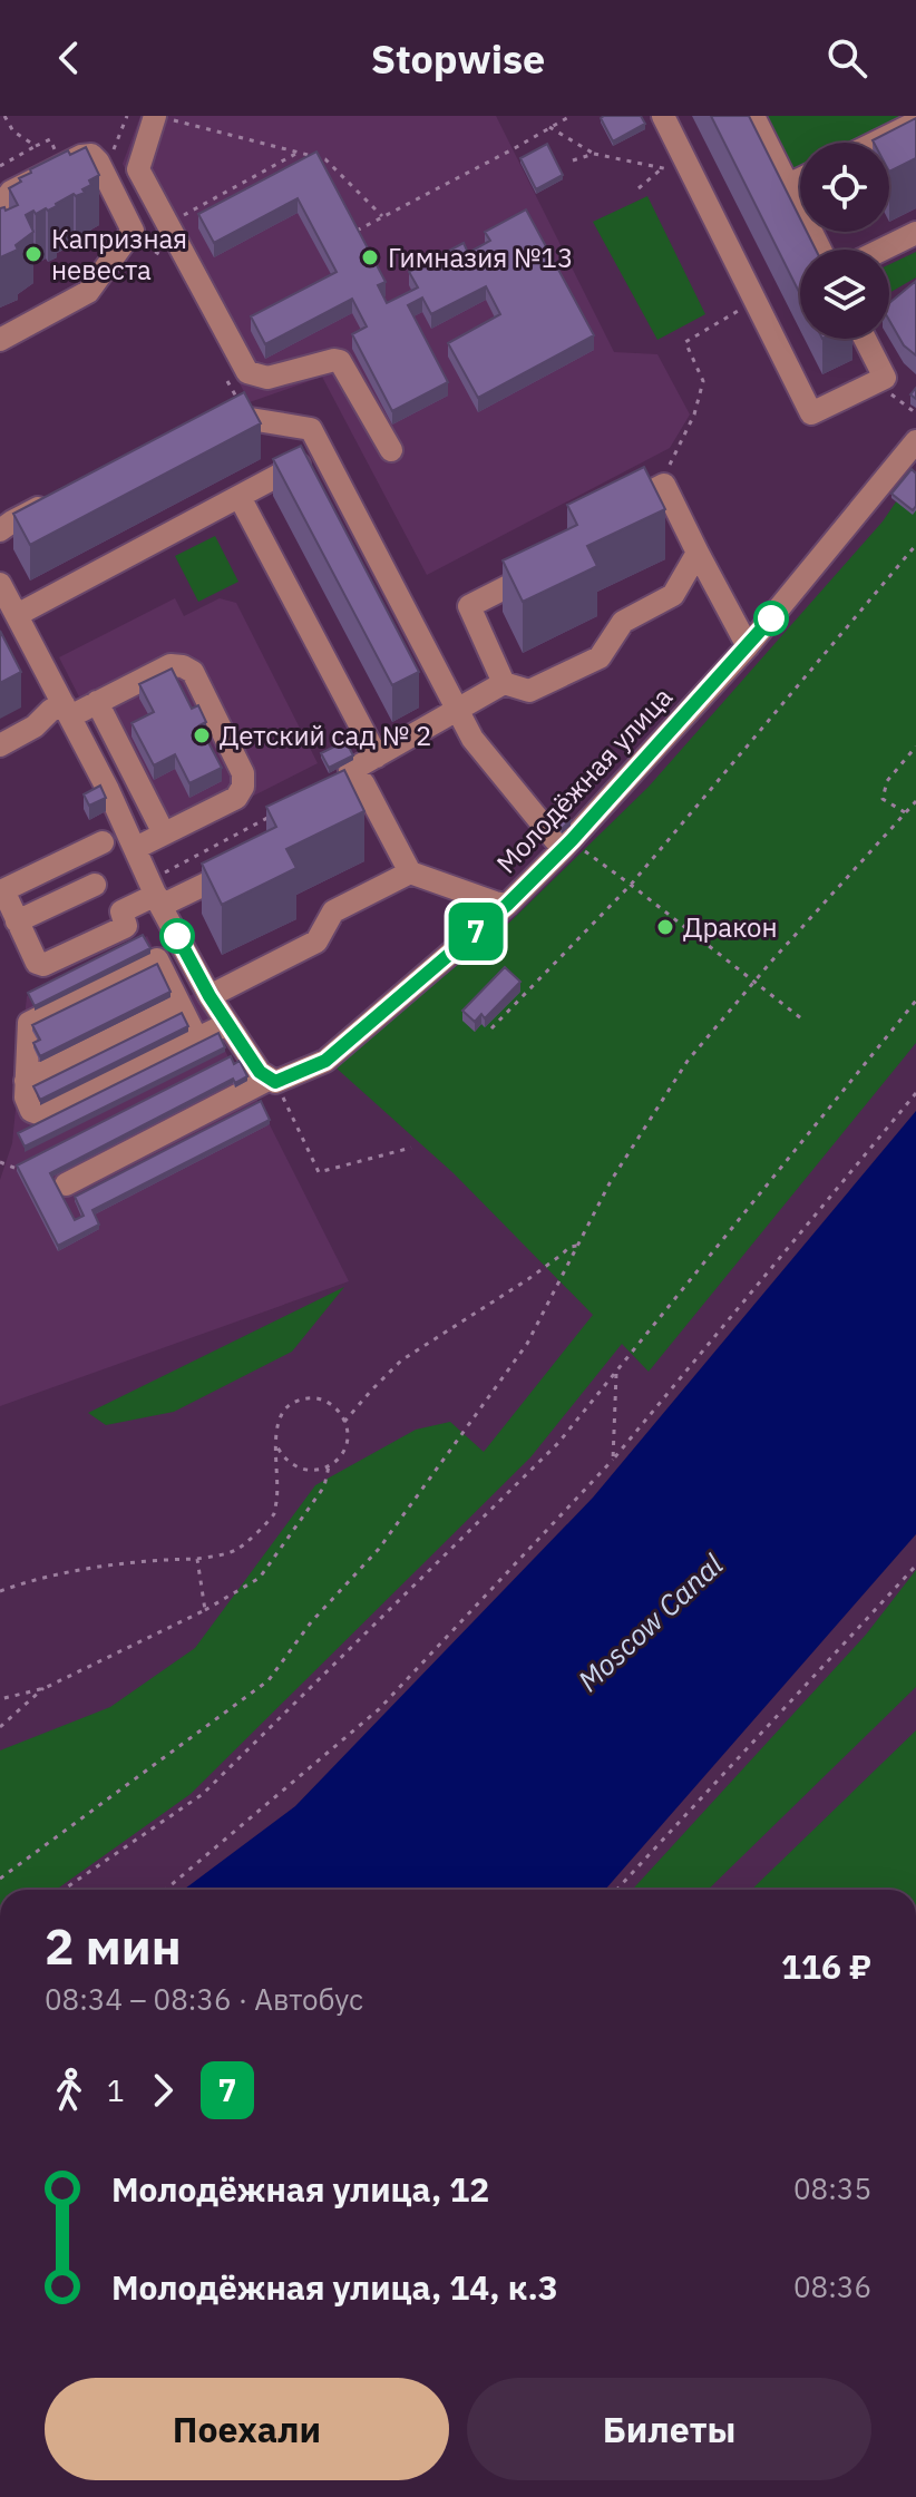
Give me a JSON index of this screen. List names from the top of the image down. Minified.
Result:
{"streets":{"street":["Молодёжная улица"]},"water":["Moscow Canal"],"places":["Капризная невеста","Гимназия №13","Детский сад № 2","Дракон"],"lines":["bus line 7"],"page":{"header":"Stopwise","on_map":"7","heading":["2 мин","08:34 – 08:36 · Автобус","116 ₽"],"legs":["1","7"],"list":[{"name":"Молодёжная улица, 12","value":"08:35"},{"name":"Молодёжная улица, 14, к.3","value":"08:36"}],"buttons":["Поехали","Билеты"]}}
